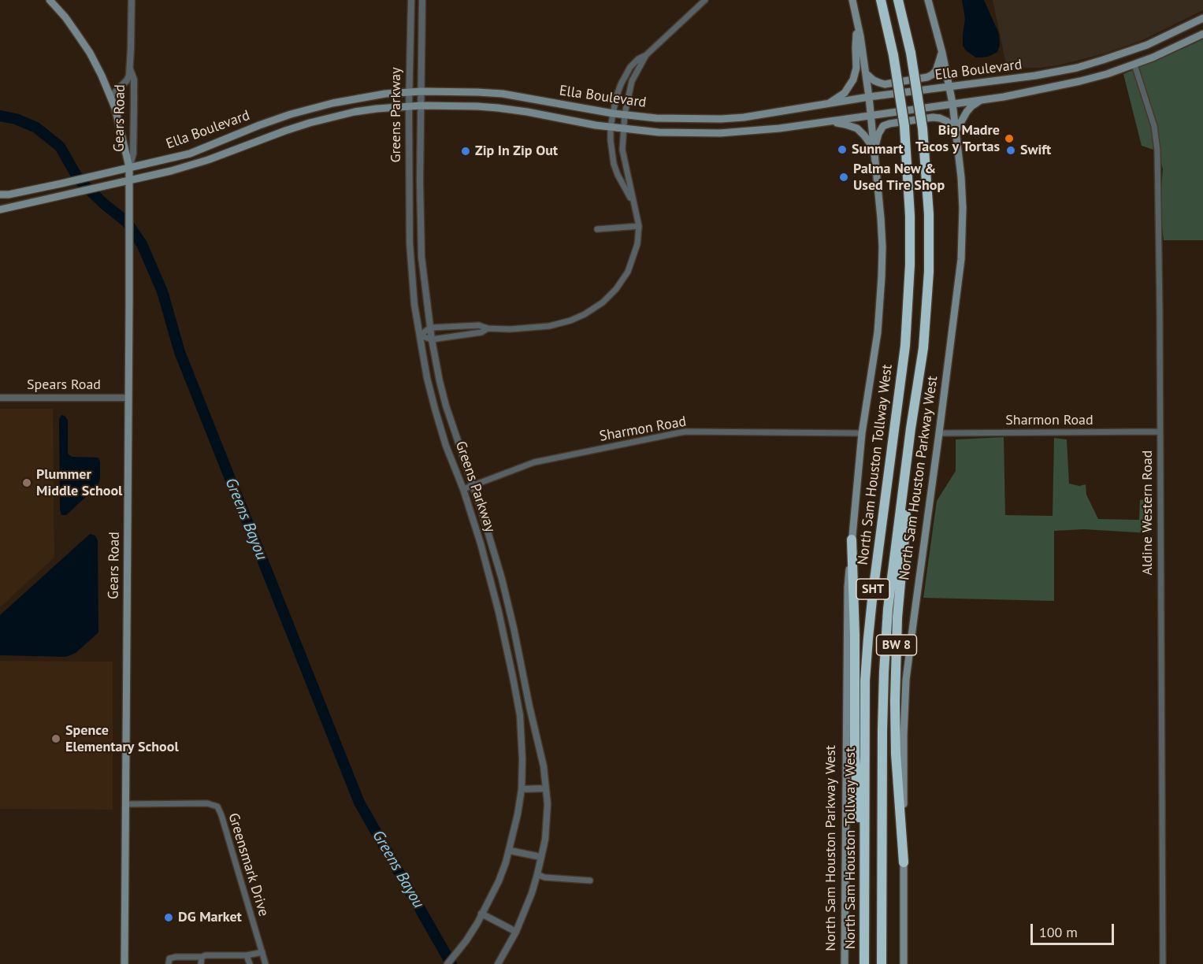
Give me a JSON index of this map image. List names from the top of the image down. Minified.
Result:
{"streets":{"highway":["North Sam Houston Tollway West","North Sam Houston Parkway West","SHT","BW 8"],"main road":["Ella Boulevard","Gears Road"],"street":["Greens Parkway","Spears Road","Sharmon Road","Aldine Western Road","Greensmark Drive"]},"crossings":[["Ella Boulevard","Greens Parkway"],["Ella Boulevard","Gears Road"],["Ella Boulevard","North Sam Houston Parkway West"],["Ella Boulevard","Aldine Western Road"],["Greens Parkway","Sharmon Road"],["Gears Road","Spears Road"],["Gears Road","Greensmark Drive"],["Sharmon Road","North Sam Houston Parkway West"],["Sharmon Road","Aldine Western Road"],["North Sam Houston Parkway West","SHT"],["North Sam Houston Parkway West","BW 8"],["SHT","BW 8"]],"water":["Greens Bayou"],"places":["Big Madre Tacos y Tortas","Sunmart","Swift","Zip In Zip Out","Palma New & Used Tire Shop","Plummer Middle School","Spence Elementary School","DG Market"],"scale_bar":"100 m"}
